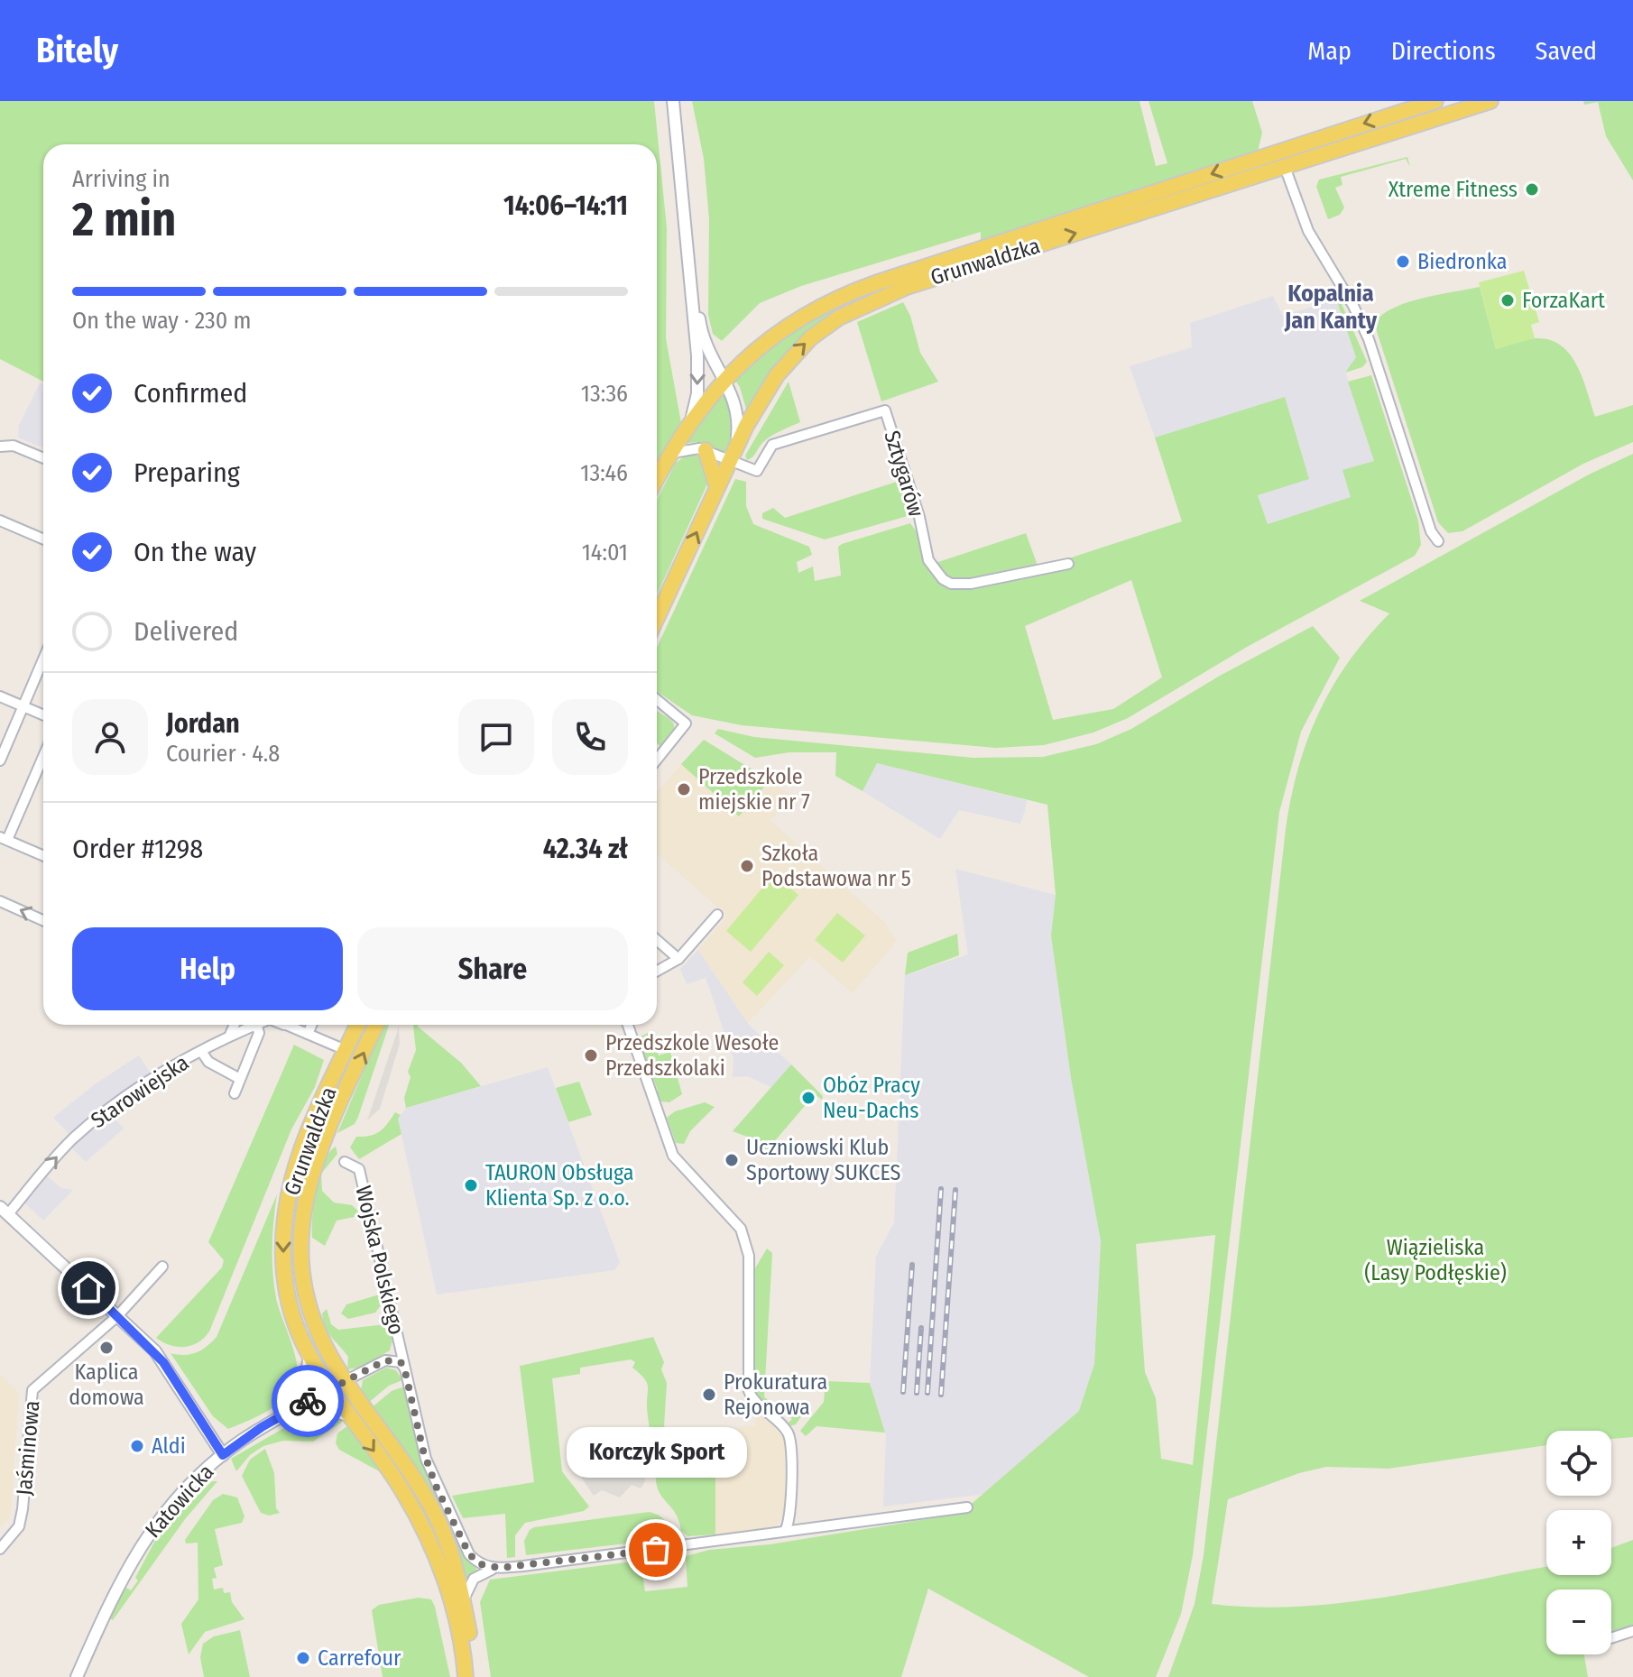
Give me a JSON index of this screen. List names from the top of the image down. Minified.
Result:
{"streets":{"main road":["Grunwaldzka"],"street":["Sztygarów","Starowiejska","Wojska Polskiego","Jaśminowa","Katowicka"]},"crossings":[["Grunwaldzka","Sztygarów"],["Grunwaldzka","Katowicka"]],"one_way":["Starowiejska"],"districts":["Kopalnia Jan Kanty"],"parks":["Wiązieliska (Lasy Podłęskie)"],"places":["Xtreme Fitness","Biedronka","ForzaKart","Przedszkole miejskie nr 7","Szkoła Podstawowa nr 5","Przedszkole Wesołe Przedszkolaki","Obóz Pracy Neu-Dachs","Uczniowski Klub Sportowy SUKCES","TAURON Obsługa Klienta Sp. z o.o.","Kaplica domowa","Prokuratura Rejonowa","Aldi","Korczyk Sport","Carrefour"],"page":{"header":"Bitely","nav":["Map","Directions","Saved"],"heading":["2 min","Arriving in","14:06–14:11"],"panel":["Jordan","Courier · 4.8","Order #1298","42.34 zł"],"bar":"On the way · 230 m","list":[["Confirmed","13:36"],["Preparing","13:46"],["On the way","14:01"],"Delivered"],"buttons":["Help","Share"],"bubble":"Korczyk Sport","map_buttons":["+","−"]}}
